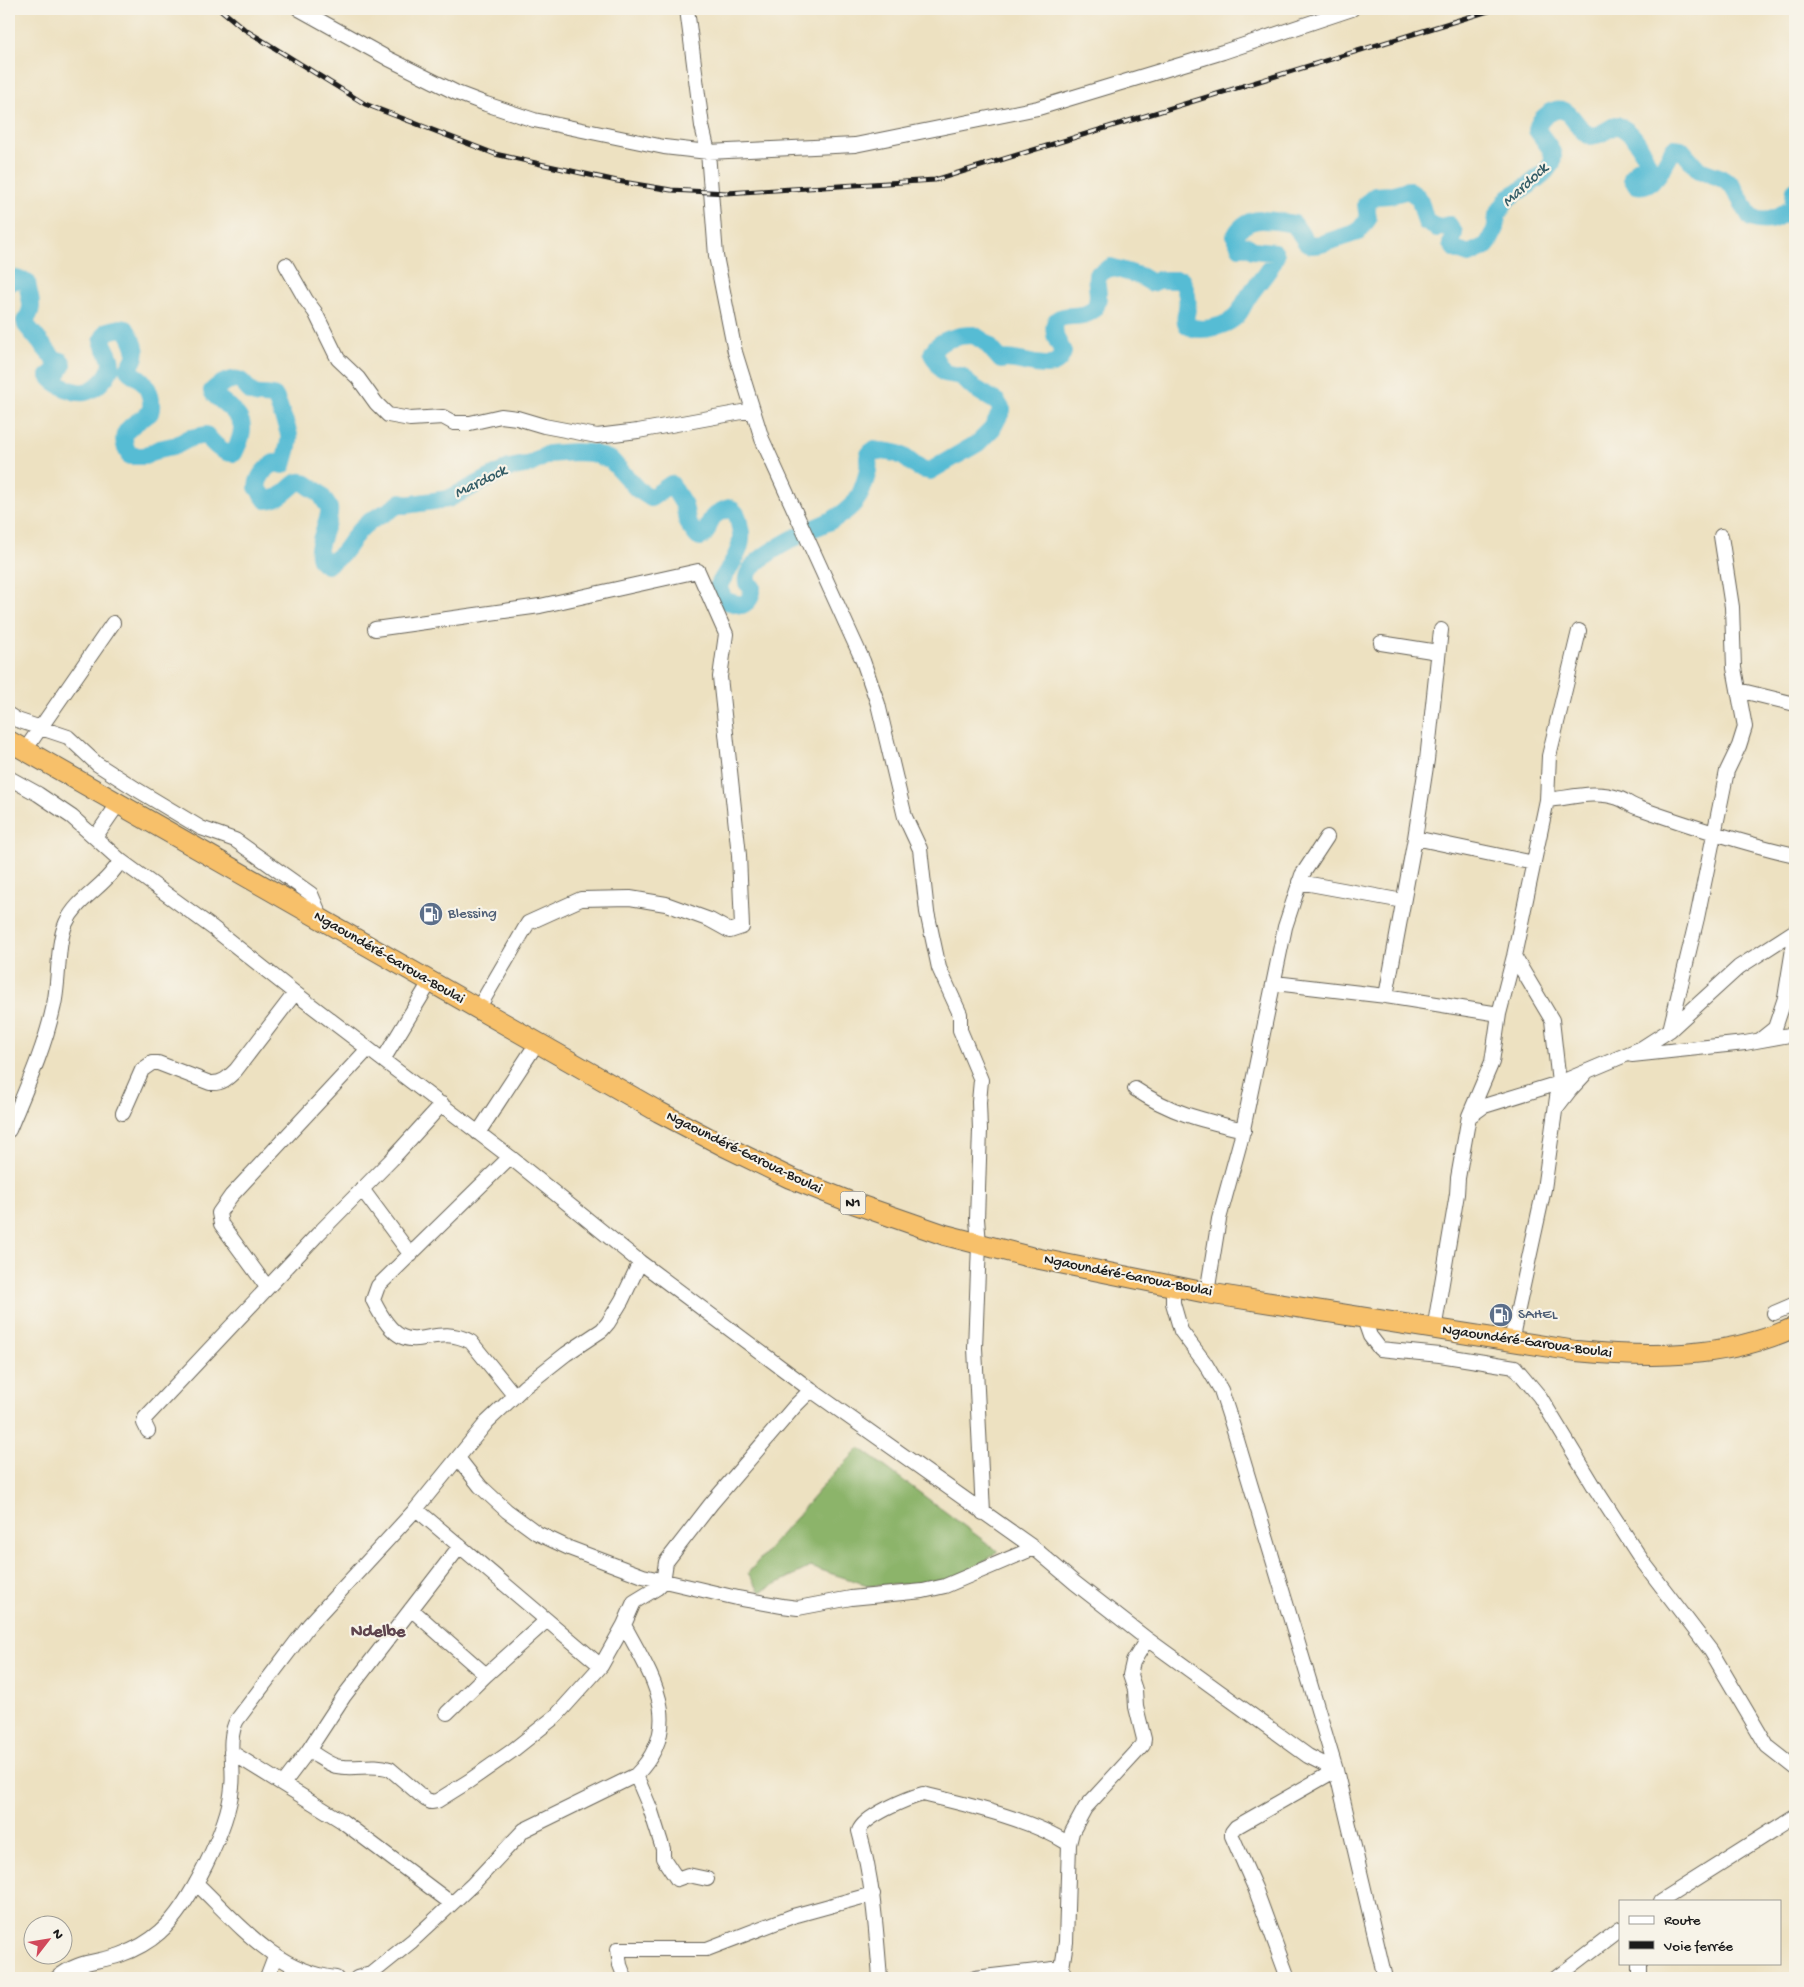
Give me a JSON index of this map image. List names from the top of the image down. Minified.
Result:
{"streets":{"highway":["Ngaoundéré-Garoua-Boulai","N1"]},"districts":["Ndelbe"],"water":["Mardock"],"places":{"fuel station":["Blessing","SAHEL"]},"legend":["Route","Voie ferrée"],"north":"top right"}
